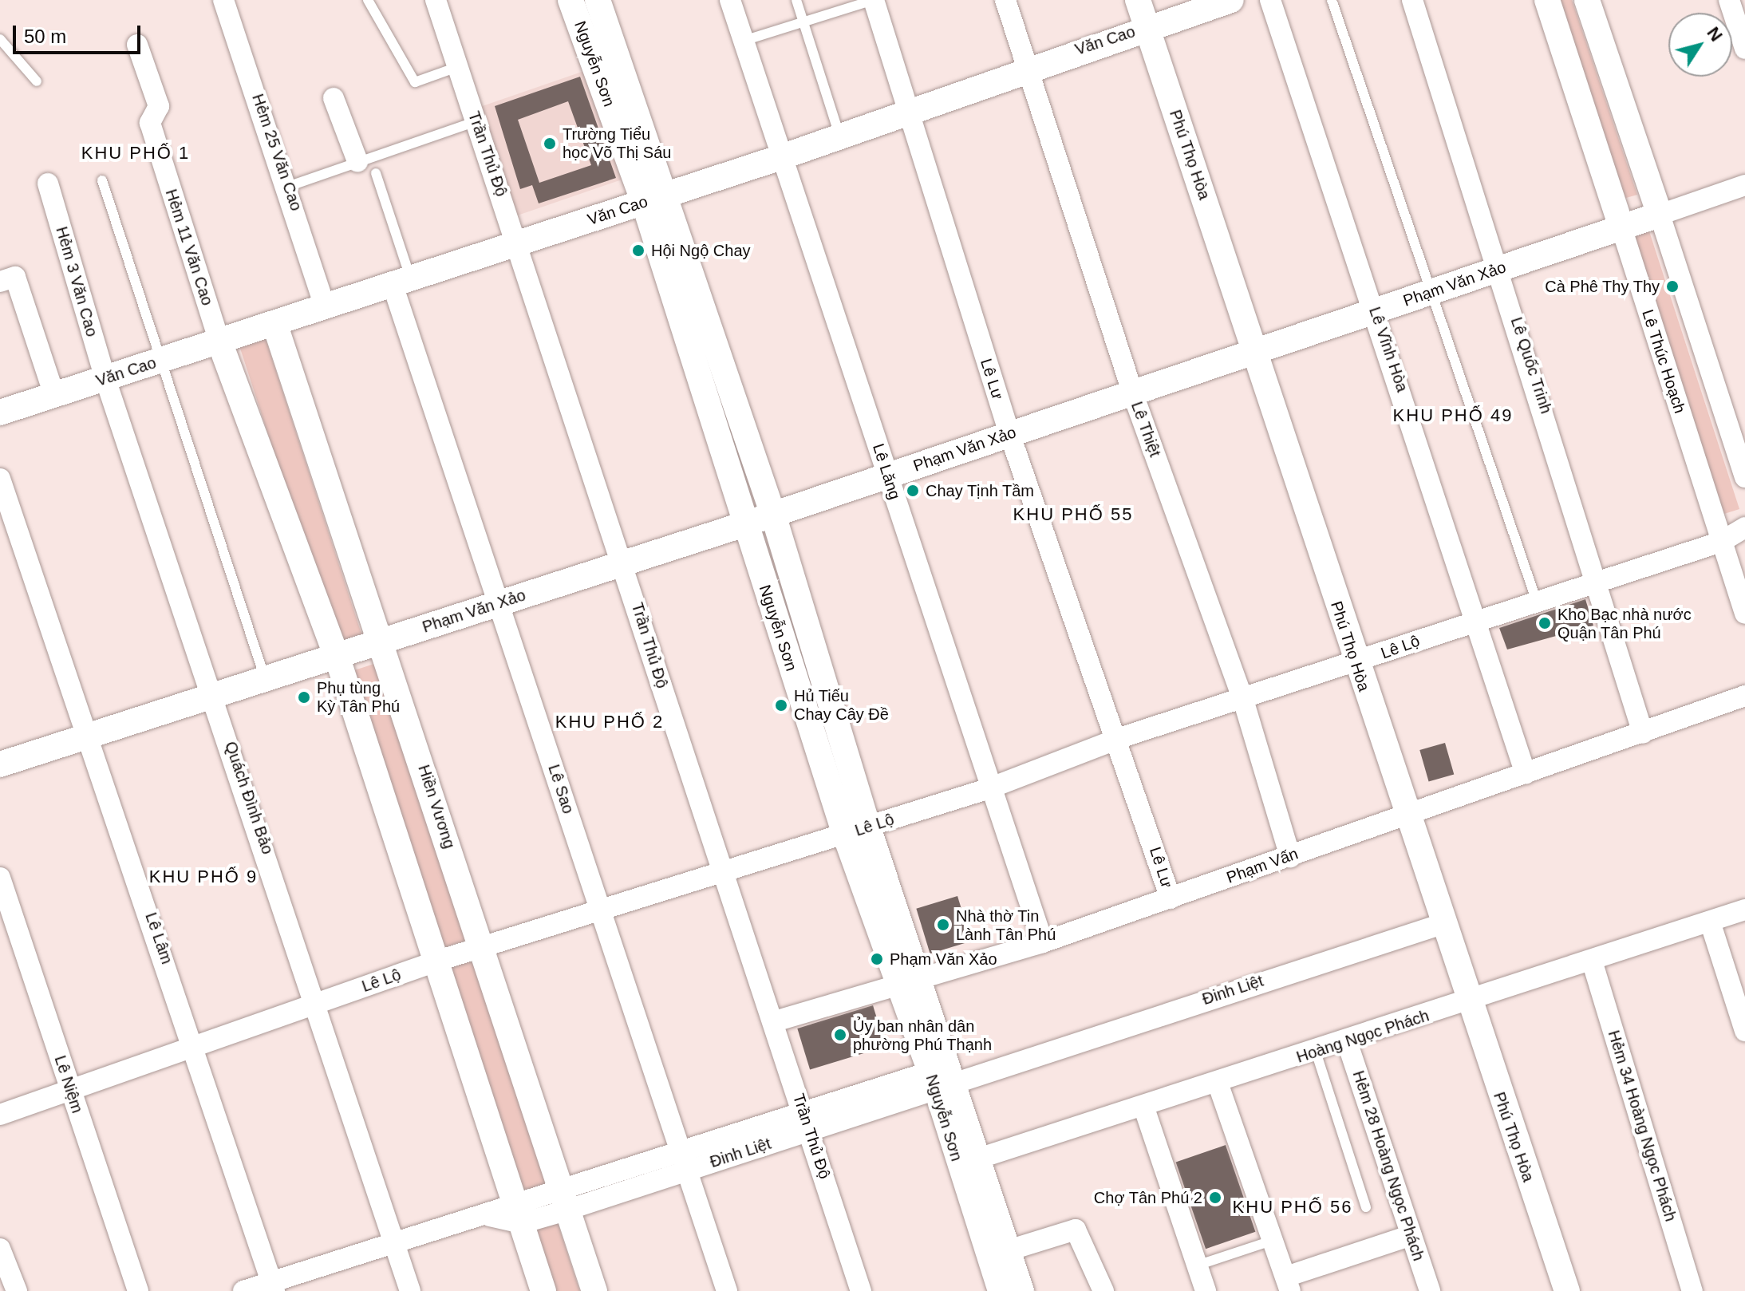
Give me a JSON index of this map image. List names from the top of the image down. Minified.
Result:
{"streets":{"street":["Văn Cao","Nguyễn Sơn","Hẻm 25 Văn Cao","Trần Thủ Độ","Phú Thọ Hòa","Hẻm 11 Văn Cao","Hẻm 3 Văn Cao","Phạm Văn Xảo","Lê Vĩnh Hòa","Lê Thúc Hoạch","Lê Quốc Trinh","Lê Lư","Lê Thiệt","Lê Lăng","Lê Lộ","Lê Sao","Quách Đình Bảo","Hiền Vương","Phạm Vấn","Lê Lâm","Đinh Liệt","Hoàng Ngọc Phách","Lê Niệm","Hẻm 34 Hoàng Ngọc Phách","Hẻm 28 Hoàng Ngọc Phách"]},"crossings":[["Văn Cao","Nguyễn Sơn"],["Văn Cao","Hẻm 25 Văn Cao"],["Văn Cao","Trần Thủ Độ"],["Văn Cao","Phú Thọ Hòa"],["Văn Cao","Hẻm 11 Văn Cao"],["Văn Cao","Hẻm 3 Văn Cao"],["Văn Cao","Lê Lư"],["Văn Cao","Lê Thiệt"],["Văn Cao","Lê Lăng"],["Văn Cao","Lê Sao"],["Văn Cao","Quách Đình Bảo"],["Văn Cao","Hiền Vương"],["Nguyễn Sơn","Phạm Văn Xảo"],["Nguyễn Sơn","Lê Lộ"],["Nguyễn Sơn","Phạm Vấn"],["Nguyễn Sơn","Đinh Liệt"],["Nguyễn Sơn","Hoàng Ngọc Phách"],["Trần Thủ Độ","Phạm Văn Xảo"],["Trần Thủ Độ","Lê Lộ"],["Trần Thủ Độ","Phạm Vấn"],["Trần Thủ Độ","Đinh Liệt"],["Phú Thọ Hòa","Phạm Văn Xảo"],["Phú Thọ Hòa","Lê Lộ"],["Phú Thọ Hòa","Phạm Vấn"],["Phú Thọ Hòa","Đinh Liệt"],["Phú Thọ Hòa","Hoàng Ngọc Phách"],["Hẻm 3 Văn Cao","Quách Đình Bảo"],["Phạm Văn Xảo","Lê Vĩnh Hòa"],["Phạm Văn Xảo","Lê Thúc Hoạch"],["Phạm Văn Xảo","Lê Quốc Trinh"],["Phạm Văn Xảo","Lê Lư"],["Phạm Văn Xảo","Lê Thiệt"],["Phạm Văn Xảo","Lê Lăng"],["Phạm Văn Xảo","Lê Sao"],["Phạm Văn Xảo","Quách Đình Bảo"],["Phạm Văn Xảo","Hiền Vương"],["Phạm Văn Xảo","Lê Lâm"],["Lê Vĩnh Hòa","Lê Lộ"],["Lê Vĩnh Hòa","Phạm Vấn"],["Lê Thúc Hoạch","Lê Lộ"],["Lê Quốc Trinh","Lê Lộ"],["Lê Quốc Trinh","Phạm Vấn"],["Lê Lư","Lê Lộ"],["Lê Lư","Phạm Vấn"],["Lê Thiệt","Lê Lộ"],["Lê Thiệt","Phạm Vấn"],["Lê Lăng","Lê Lộ"],["Lê Lăng","Phạm Vấn"],["Lê Lộ","Lê Sao"],["Lê Lộ","Quách Đình Bảo"],["Lê Lộ","Hiền Vương"],["Lê Lộ","Lê Lâm"],["Lê Lộ","Lê Niệm"],["Lê Sao","Đinh Liệt"],["Quách Đình Bảo","Đinh Liệt"],["Hiền Vương","Đinh Liệt"],["Lê Lâm","Đinh Liệt"],["Hoàng Ngọc Phách","Hẻm 34 Hoàng Ngọc Phách"],["Hoàng Ngọc Phách","Hẻm 28 Hoàng Ngọc Phách"]],"districts":["KHU PHỐ 1","KHU PHỐ 49","KHU PHỐ 55","KHU PHỐ 2","KHU PHỐ 9","KHU PHỐ 56"],"places":["Trường Tiểu học Võ Thị Sáu","Hội Ngộ Chay","Cà Phê Thy Thy","Chay Tịnh Tầm","Kho Bạc nhà nước Quận Tân Phú","Phụ tùng Kỳ Tân Phú","Hủ Tiếu Chay Cây Đề","Nhà thờ Tin Lành Tân Phú","Phạm Văn Xảo","Ủy ban nhân dân phường Phú Thạnh","Chợ Tân Phú 2"],"scale_bar":"50 m","north":"top right"}
